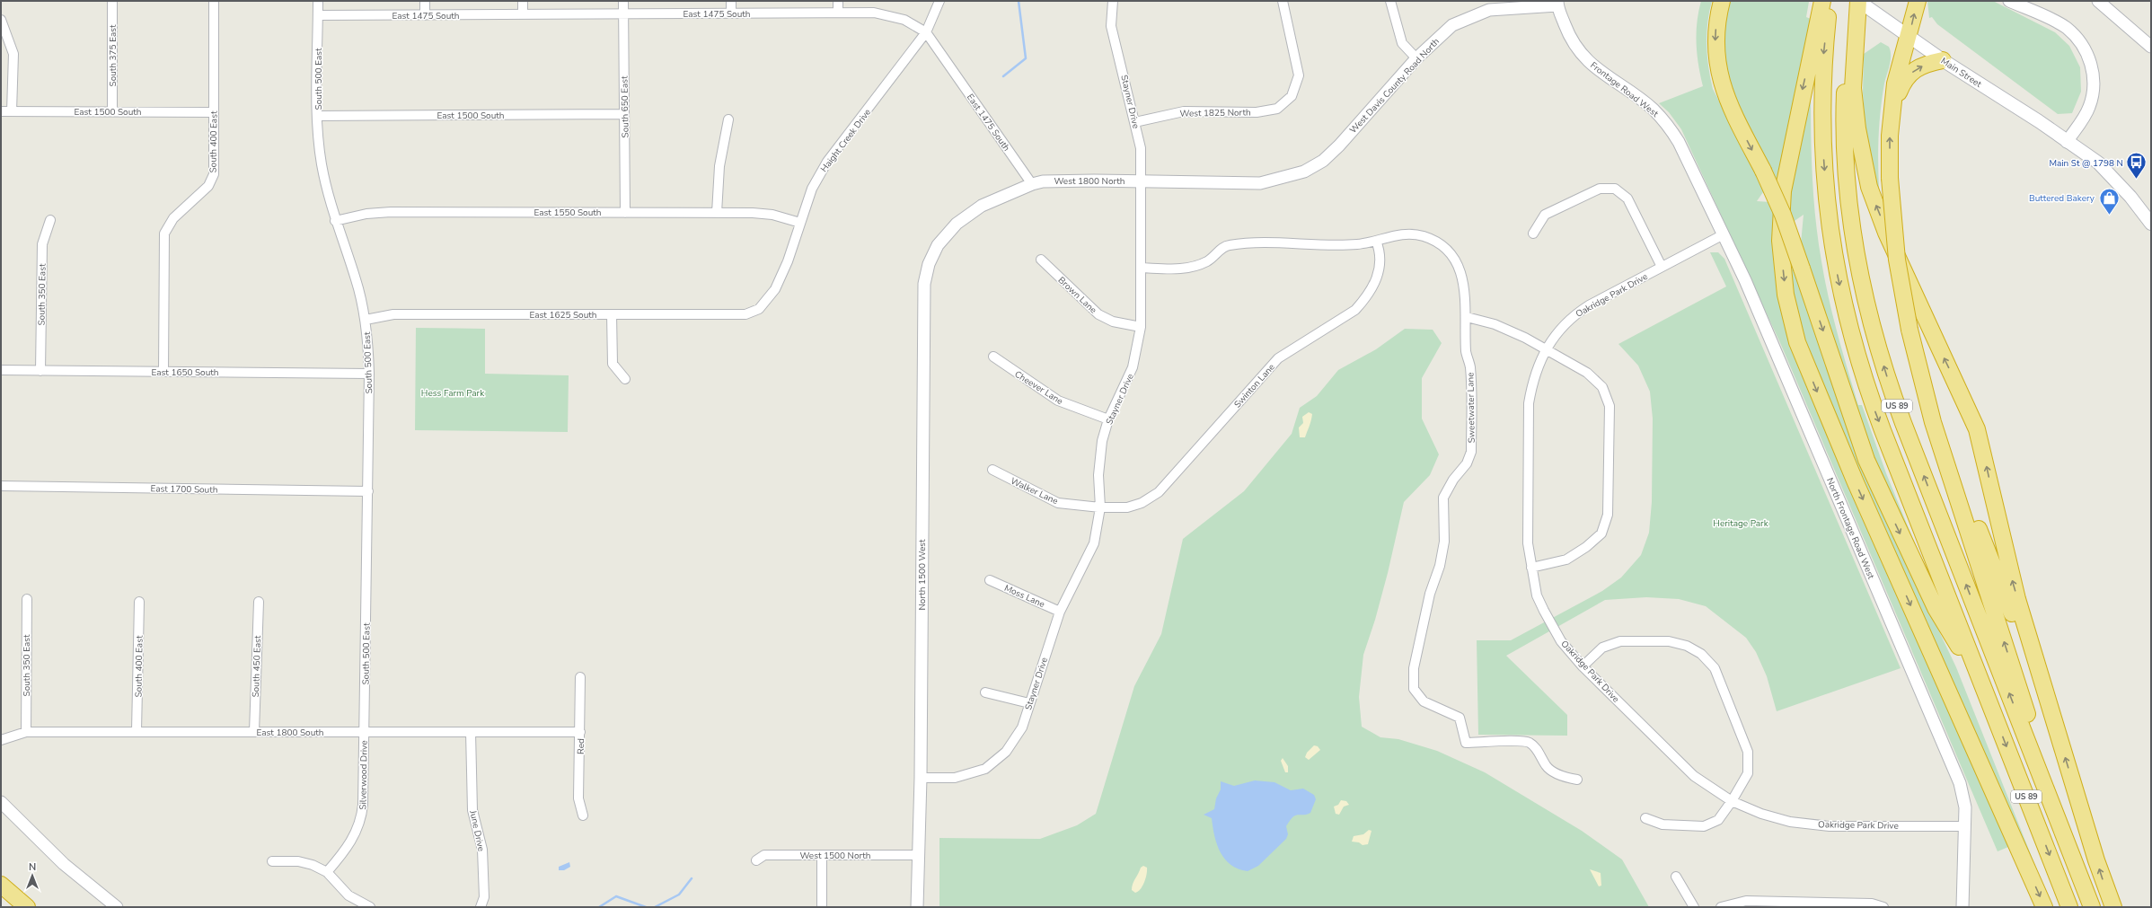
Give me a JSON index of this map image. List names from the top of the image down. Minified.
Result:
{"streets":{"highway":["US 89"],"main road":["Main Street"],"street":["East 1475 South","South 375 East","South 500 East","West Davis County Road North","Frontage Road West","Stayner Drive","South 650 East","East 1500 South","West 1825 North","Haight Creek Drive","South 400 East","West 1800 North","East 1550 South","South 350 East","Brown Lane","Oakridge Park Drive","East 1625 South","East 1650 South","Swinton Lane","Cheever Lane","Sweetwater Lane","East 1700 South","Walker Lane","North Frontage Road West","North 1500 West","Moss Lane","South 450 East","East 1800 South","Red","Silverwood Drive","June Drive","West 1500 North"]},"crossings":[["East 1475 South","South 500 East"],["East 1475 South","South 650 East"],["East 1475 South","Haight Creek Drive"],["East 1475 South","West 1800 North"],["South 375 East","East 1500 South"],["South 500 East","East 1500 South"],["South 500 East","East 1550 South"],["South 500 East","East 1625 South"],["South 500 East","East 1650 South"],["South 500 East","East 1700 South"],["South 500 East","East 1800 South"],["South 500 East","Silverwood Drive"],["West Davis County Road North","Frontage Road West"],["West Davis County Road North","West 1800 North"],["Frontage Road West","Oakridge Park Drive"],["Frontage Road West","North Frontage Road West"],["Stayner Drive","West 1825 North"],["Stayner Drive","West 1800 North"],["Stayner Drive","Brown Lane"],["Stayner Drive","Swinton Lane"],["Stayner Drive","Cheever Lane"],["Stayner Drive","Sweetwater Lane"],["Stayner Drive","Walker Lane"],["Stayner Drive","North 1500 West"],["Stayner Drive","Moss Lane"],["South 650 East","East 1500 South"],["South 650 East","East 1550 South"],["East 1500 South","South 400 East"],["Haight Creek Drive","East 1550 South"],["Haight Creek Drive","East 1625 South"],["South 400 East","East 1650 South"],["South 400 East","East 1800 South"],["West 1800 North","North 1500 West"],["South 350 East","East 1650 South"],["South 350 East","East 1800 South"],["Oakridge Park Drive","North Frontage Road West"],["Swinton Lane","Sweetwater Lane"],["Swinton Lane","Walker Lane"],["North 1500 West","West 1500 North"],["South 450 East","East 1800 South"],["East 1800 South","Red"],["East 1800 South","Silverwood Drive"],["East 1800 South","June Drive"]],"parks":["Hess Farm Park","Heritage Park"],"places":{"bus stop":["Main St @ 1798 N"],"shop":["Buttered Bakery"]},"north":"top"}
